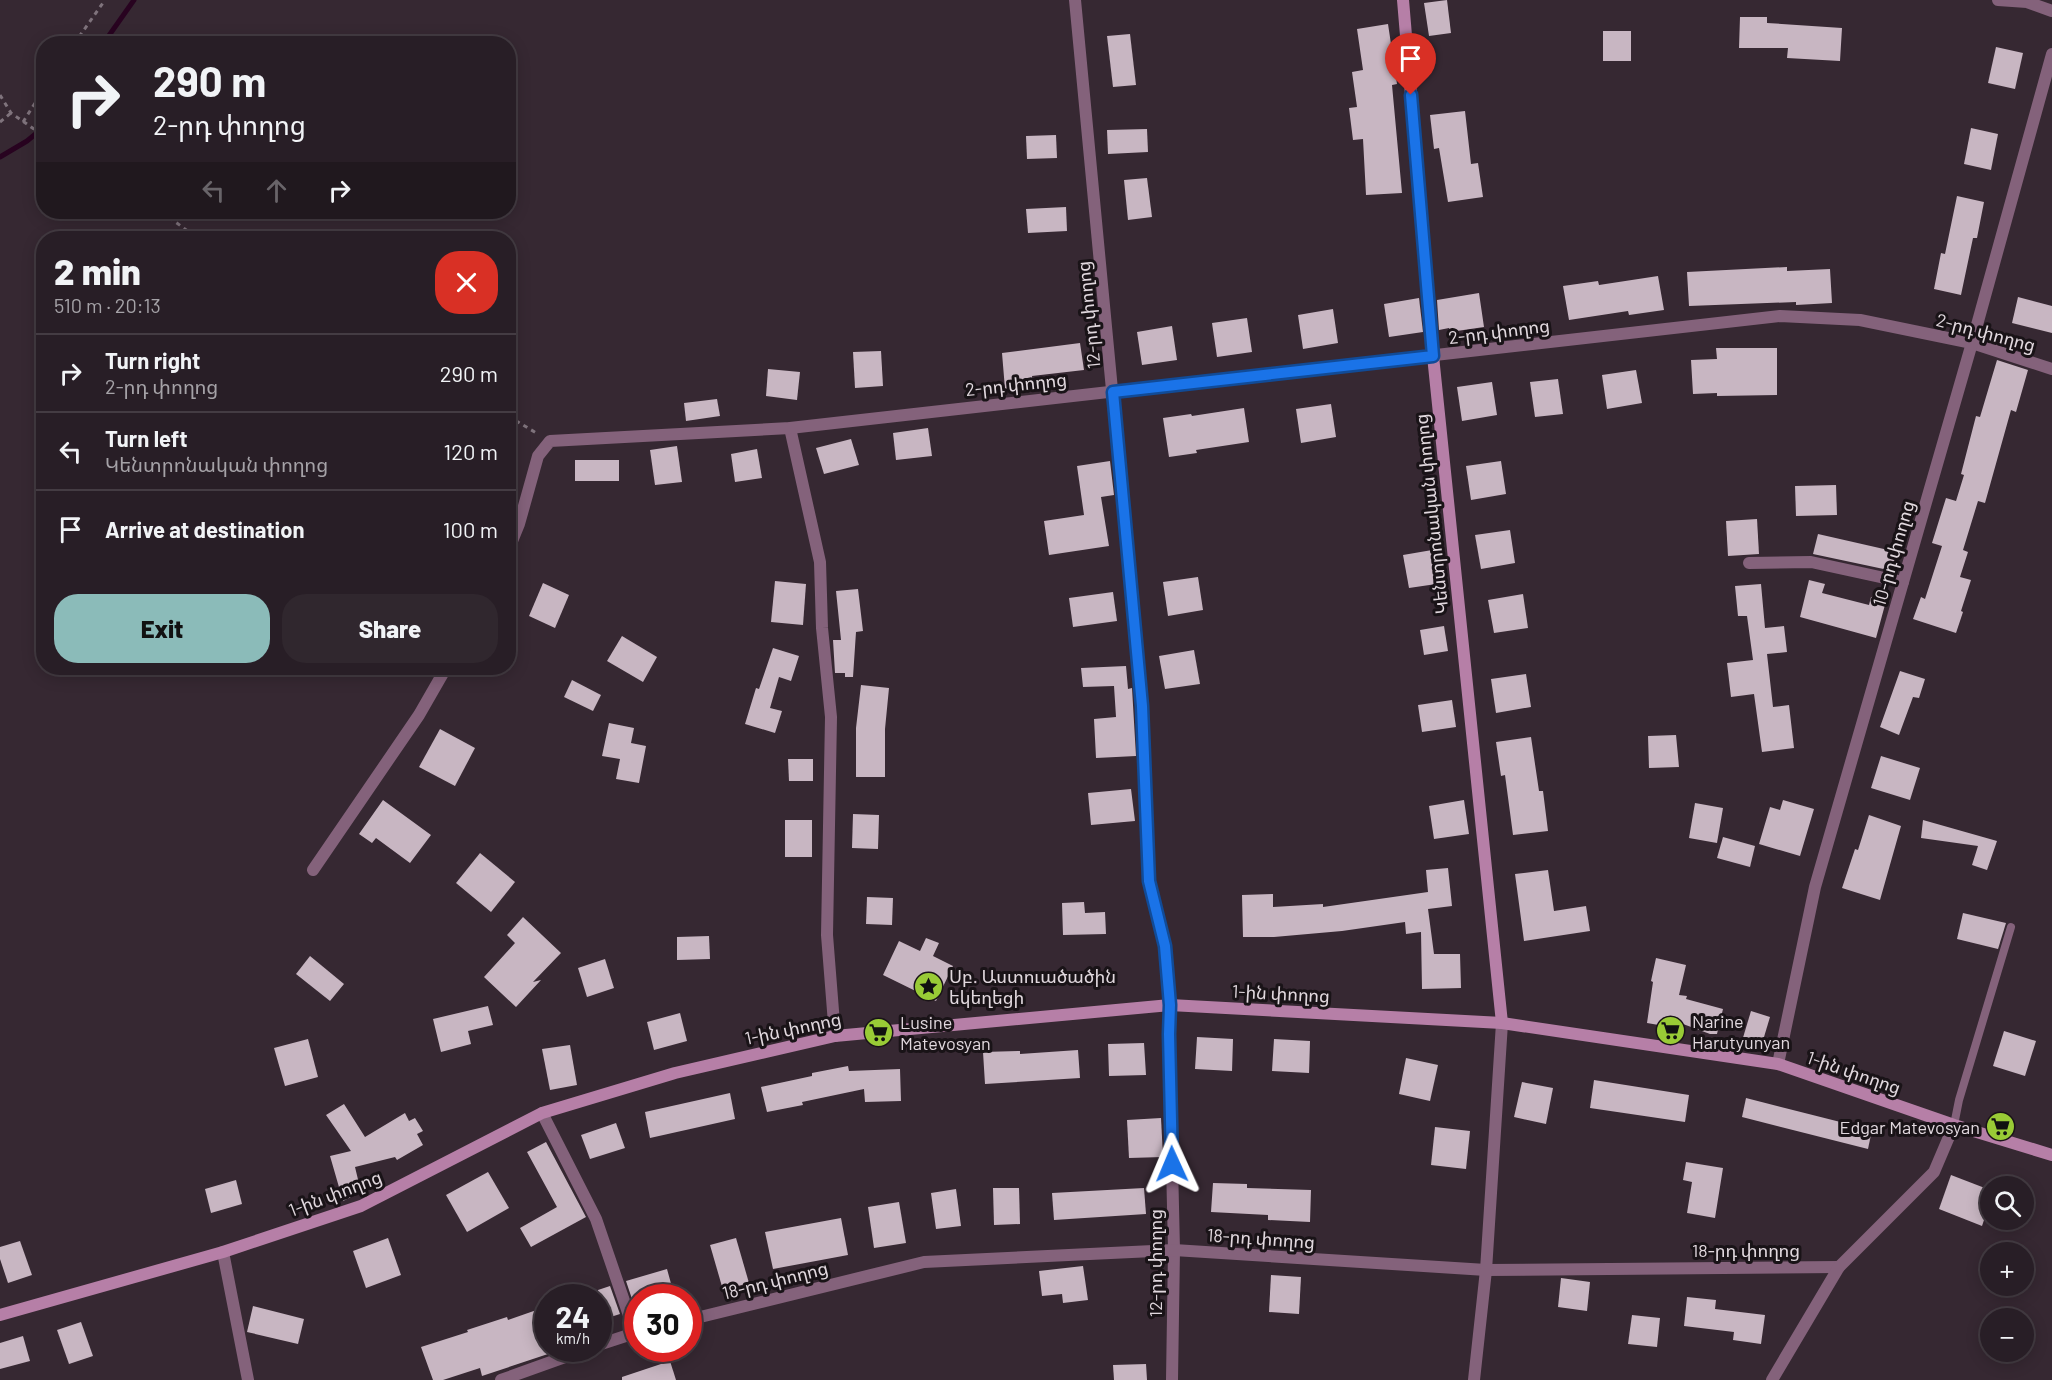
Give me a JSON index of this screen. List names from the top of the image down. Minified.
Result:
{"streets":{"main road":["Կենտրոնական փողոց","1-ին փողոց"],"street":["12-րդ փողոց","2-րդ փողոց","10-րդ փողոց","18-րդ փողոց"]},"crossings":[["12-րդ փողոց","2-րդ փողոց"],["12-րդ փողոց","1-ին փողոց"],["12-րդ փողոց","18-րդ փողոց"],["2-րդ փողոց","Կենտրոնական փողոց"],["2-րդ փողոց","10-րդ փողոց"],["Կենտրոնական փողոց","1-ին փողոց"],["10-րդ փողոց","1-ին փողոց"]],"places":{"place":["Սբ. Աստուածածին եկեղեցի"],"supermarket":["Narine Harutyunyan","Lusine Matevosyan","Edgar Matevosyan"]},"page":{"turn":["290 m","2-րդ փողոց"],"heading":["2 min","510 m · 20:13"],"list":[{"name":"Turn right","note":"2-րդ փողոց","value":"290 m"},{"name":"Turn left","note":"Կենտրոնական փողոց","value":"120 m"},{"name":"Arrive at destination","value":"100 m"}],"buttons":["Exit","Share"],"map_buttons":["+","−"],"speed":"24 km/h","limit":"30"}}
